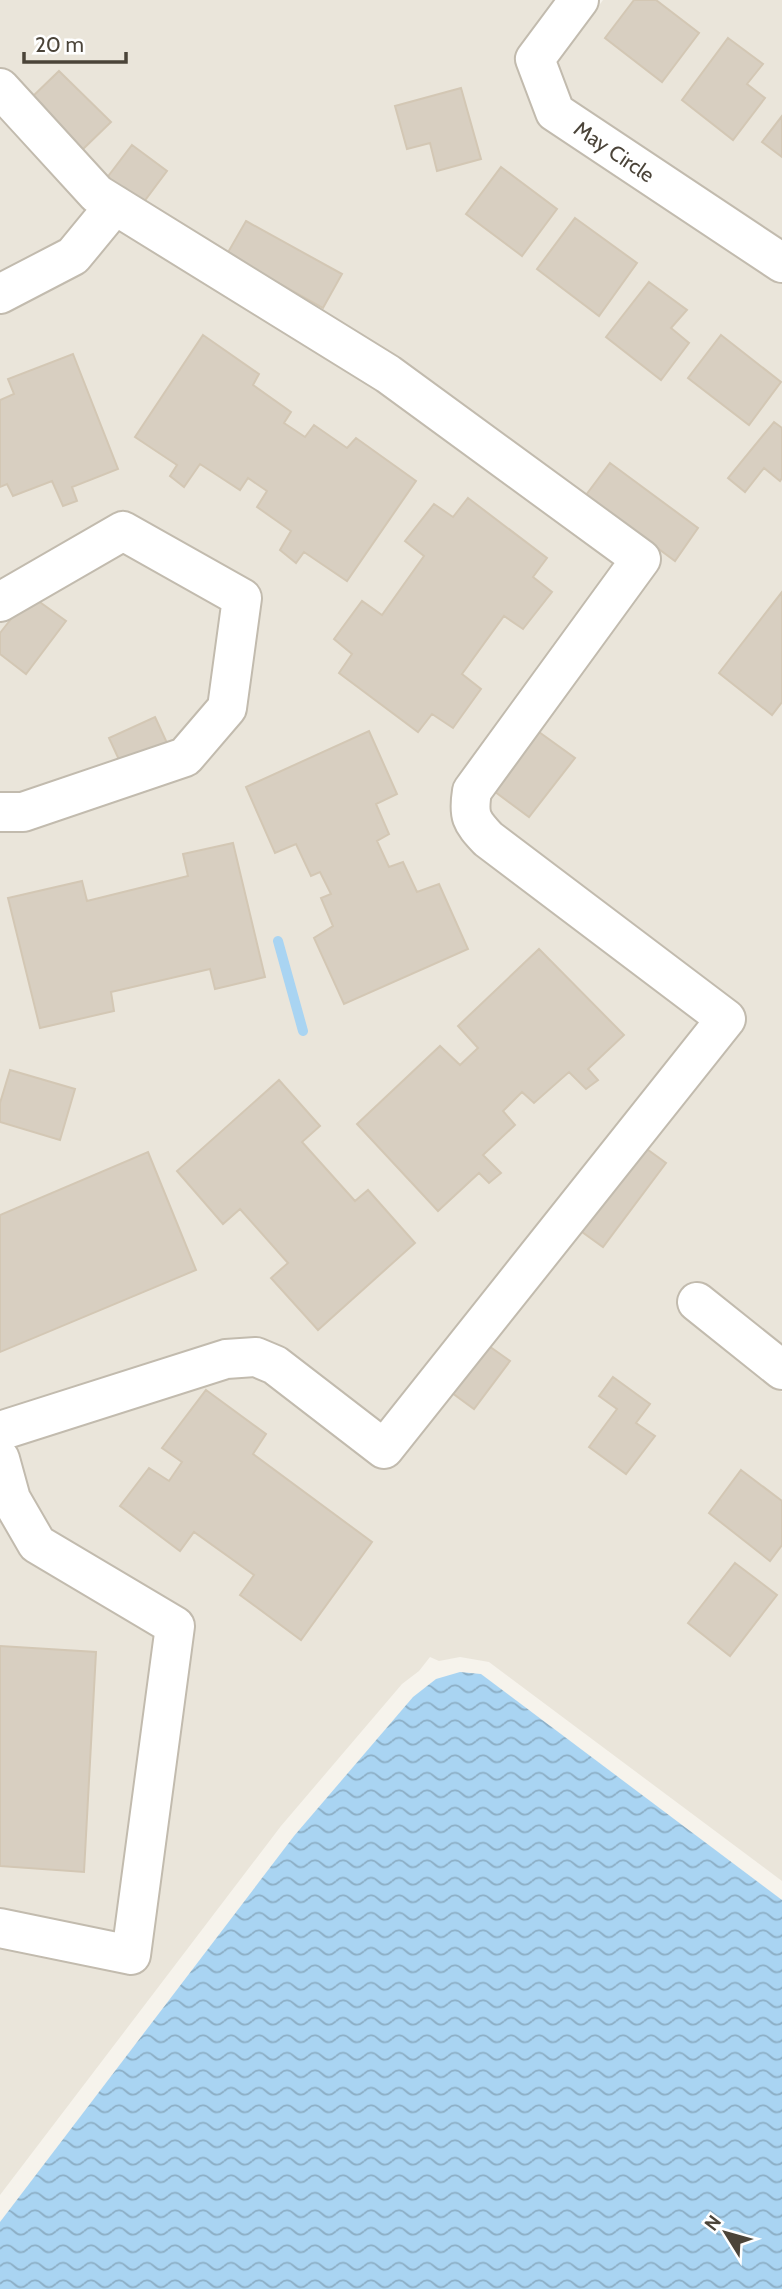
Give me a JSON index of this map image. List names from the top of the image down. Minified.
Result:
{"streets":{"street":["May Circle"]},"scale_bar":"20 m","north":"top left"}
